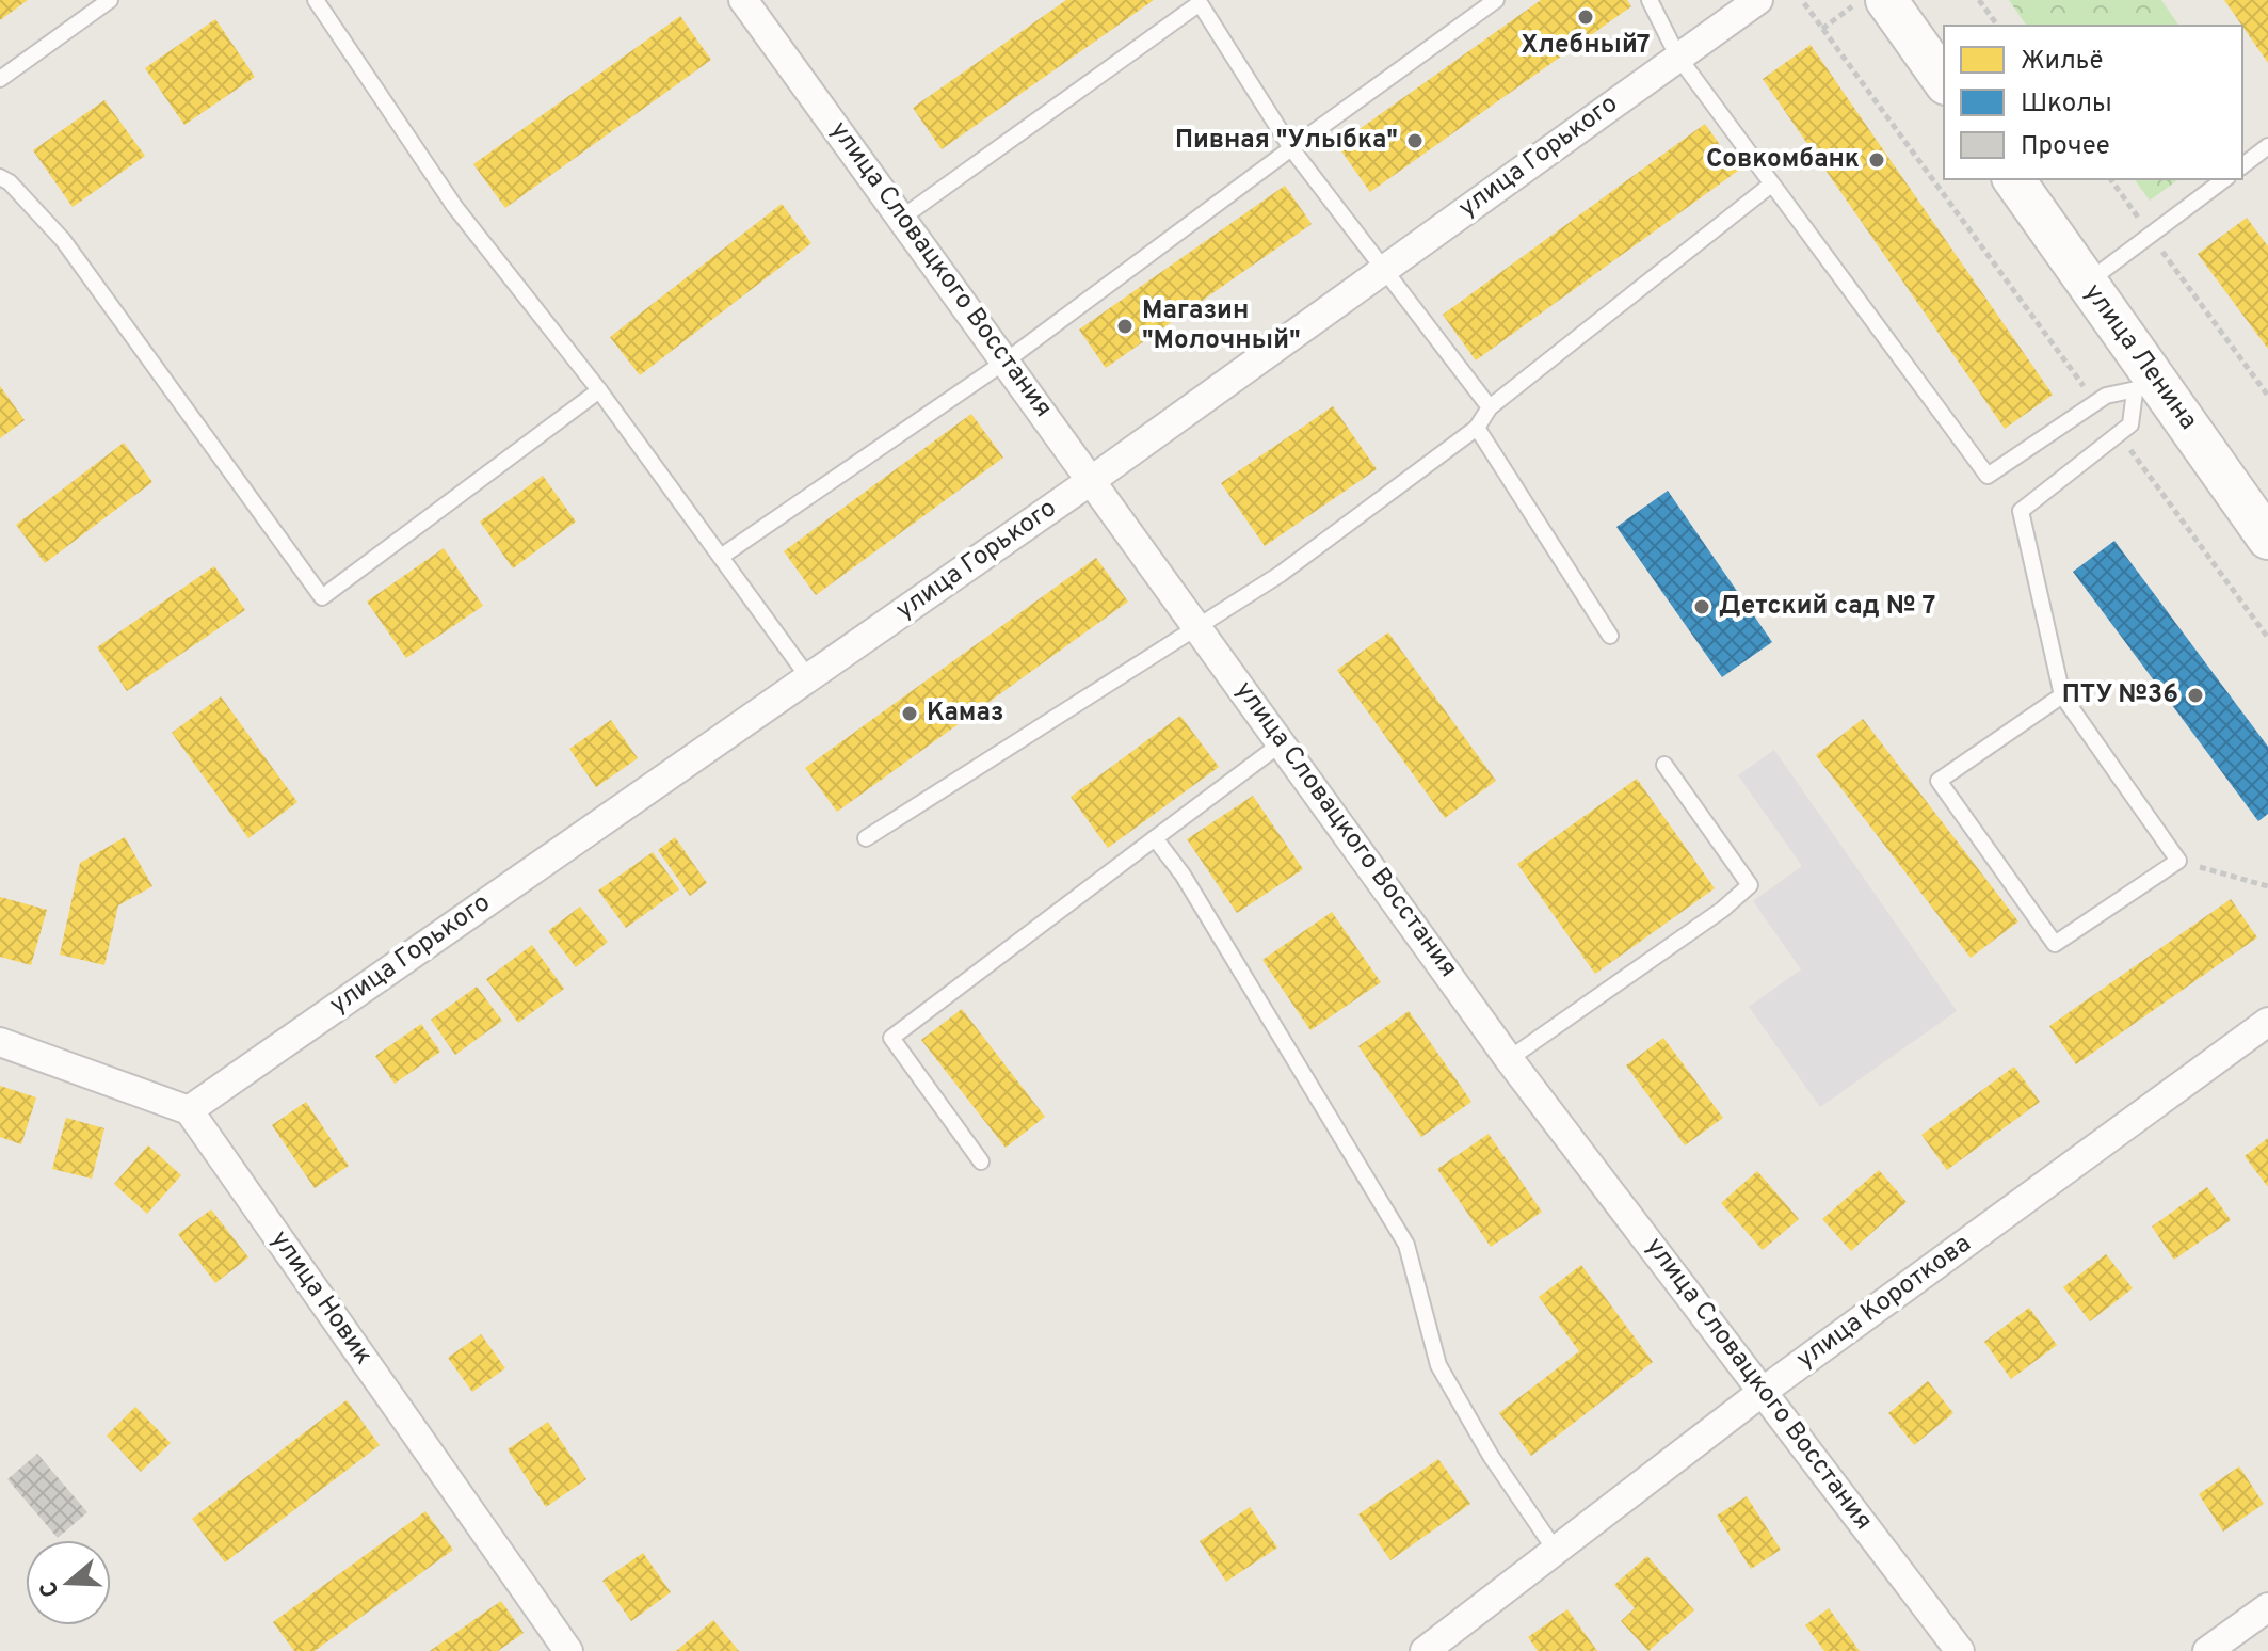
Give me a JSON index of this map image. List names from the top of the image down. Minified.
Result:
{"streets":{"main road":["улица Ленина"],"street":["улица Горького","улица Словацкого Восстания","улица Новик","улица Короткова"]},"crossings":[["улица Горького","улица Словацкого Восстания"],["улица Горького","улица Новик"],["улица Словацкого Восстания","улица Короткова"]],"places":["Хлебный7","Пивная \"Улыбка\"","Совкомбанк","Магазин \"Молочный\"","Детский сад № 7","ПТУ №36","Камаз"],"legend":["Жильё","Школы","Прочее"],"north":"left"}
